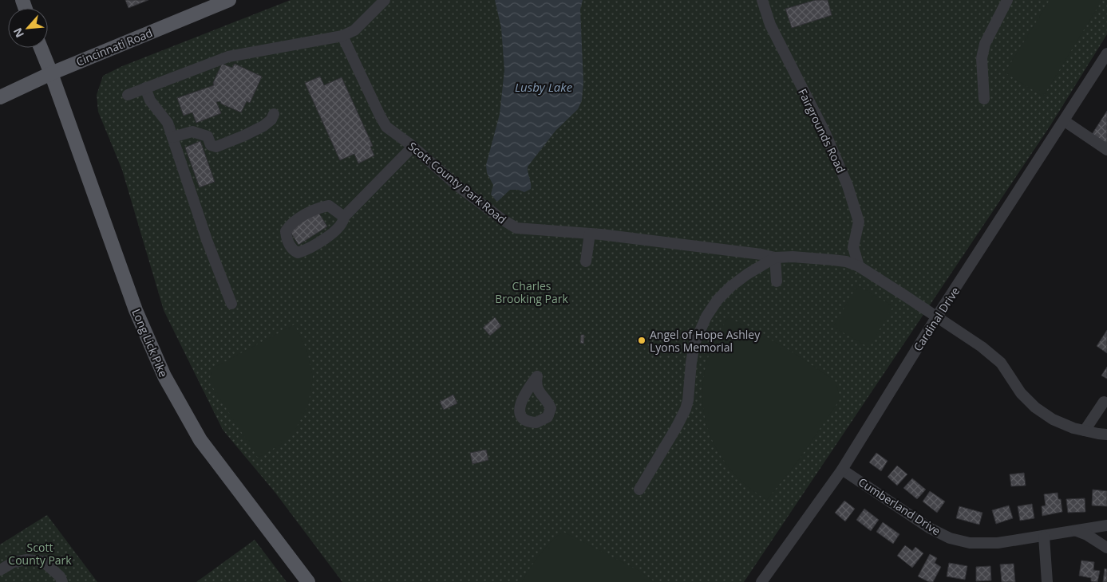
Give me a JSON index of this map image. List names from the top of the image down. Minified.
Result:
{"streets":{"main road":["Cincinnati Road","Long Lick Pike"],"street":["Fairgrounds Road","Scott County Park Road","Cardinal Drive","Cumberland Drive"]},"crossings":[["Cincinnati Road","Long Lick Pike"],["Fairgrounds Road","Scott County Park Road"],["Cardinal Drive","Cumberland Drive"]],"water":["Lusby Lake"],"parks":["Charles Brooking Park","Scott County Park"],"places":["Angel of Hope Ashley Lyons Memorial"],"north":"bottom left"}
